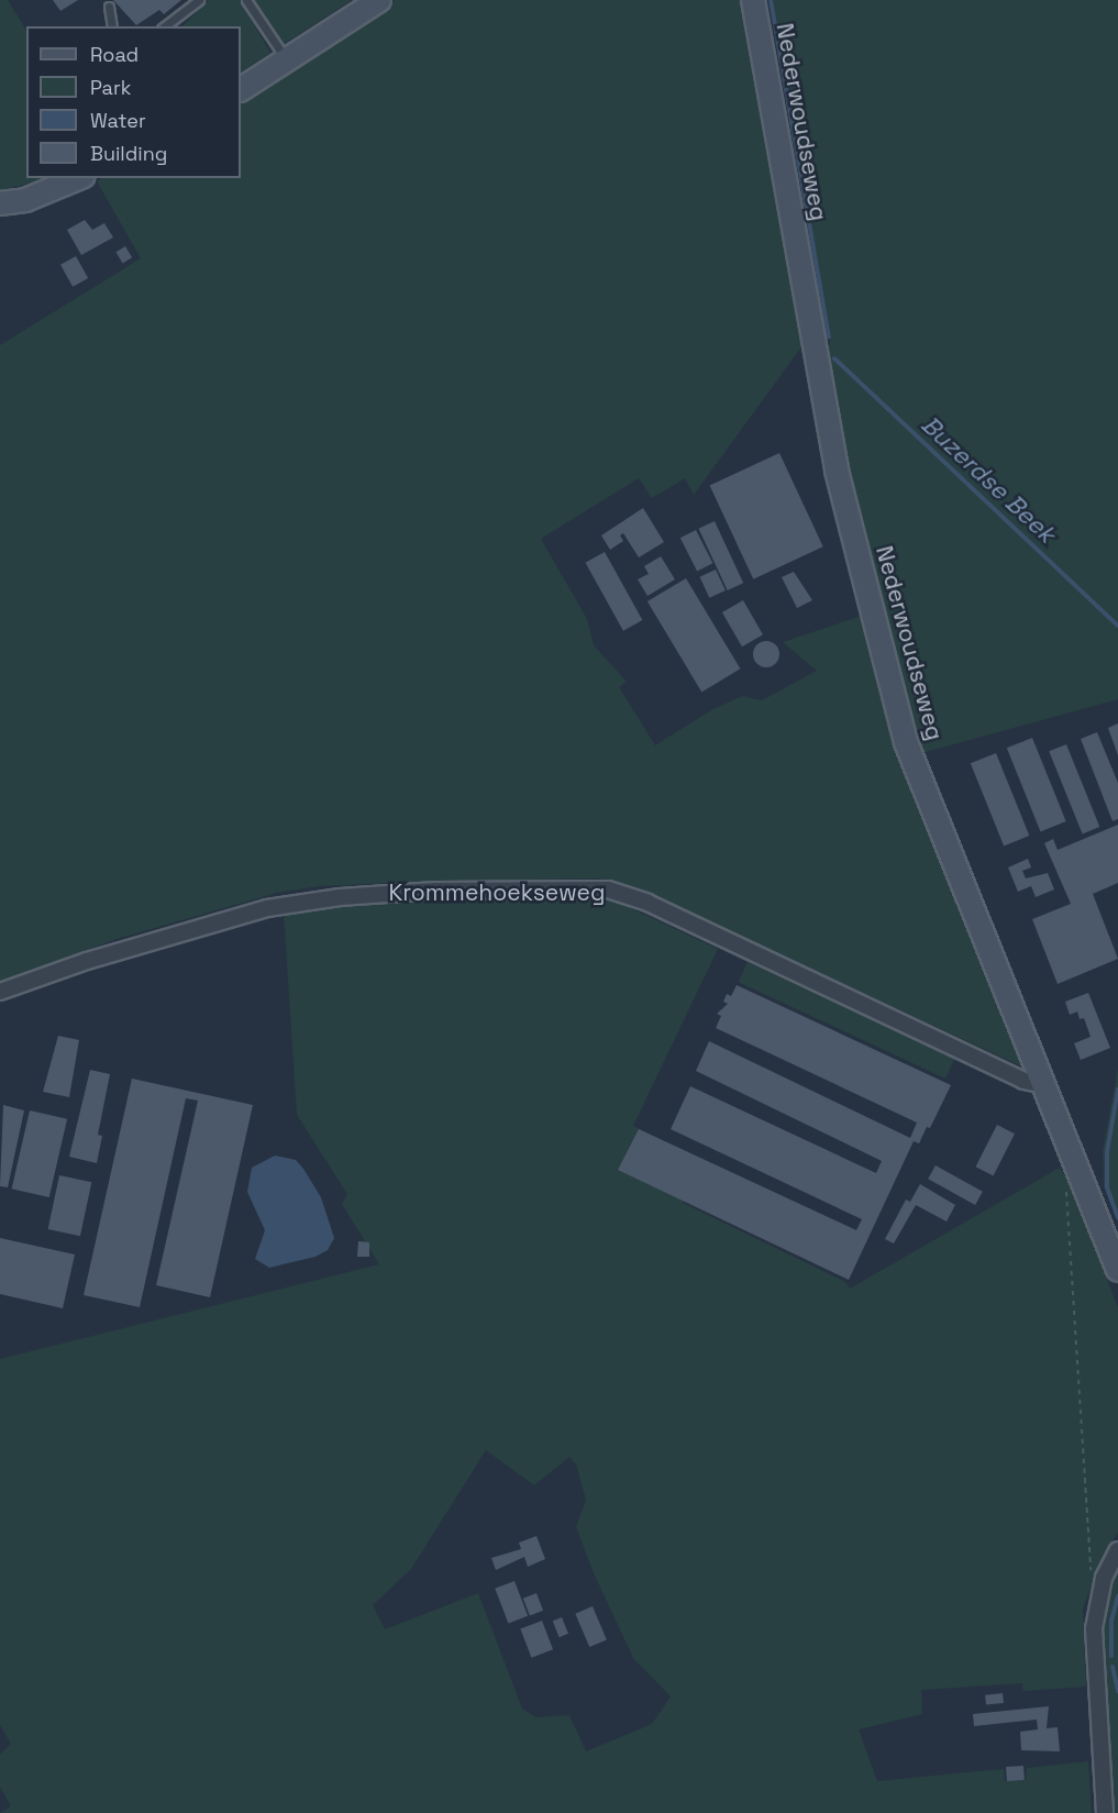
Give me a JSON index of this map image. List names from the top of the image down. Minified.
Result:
{"streets":{"street":["Nederwoudseweg","Krommehoekseweg"]},"crossings":[["Nederwoudseweg","Krommehoekseweg"]],"water":["Buzerdse Beek"],"legend":["Road","Park","Water","Building"]}
